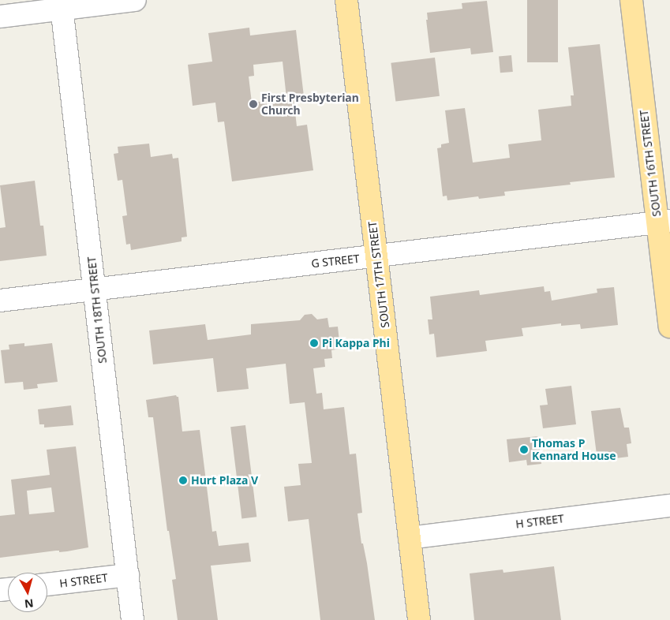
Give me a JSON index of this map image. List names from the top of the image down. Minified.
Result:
{"streets":{"main road":["SOUTH 16TH STREET","SOUTH 17TH STREET"],"street":["G STREET","SOUTH 18TH STREET","H STREET"]},"crossings":[["SOUTH 16TH STREET","G STREET"],["G STREET","SOUTH 17TH STREET"],["G STREET","SOUTH 18TH STREET"],["SOUTH 17TH STREET","H STREET"],["SOUTH 18TH STREET","H STREET"]],"places":["First Presbyterian Church","Pi Kappa Phi","Thomas P Kennard House","Hurt Plaza V"],"north":"bottom"}
